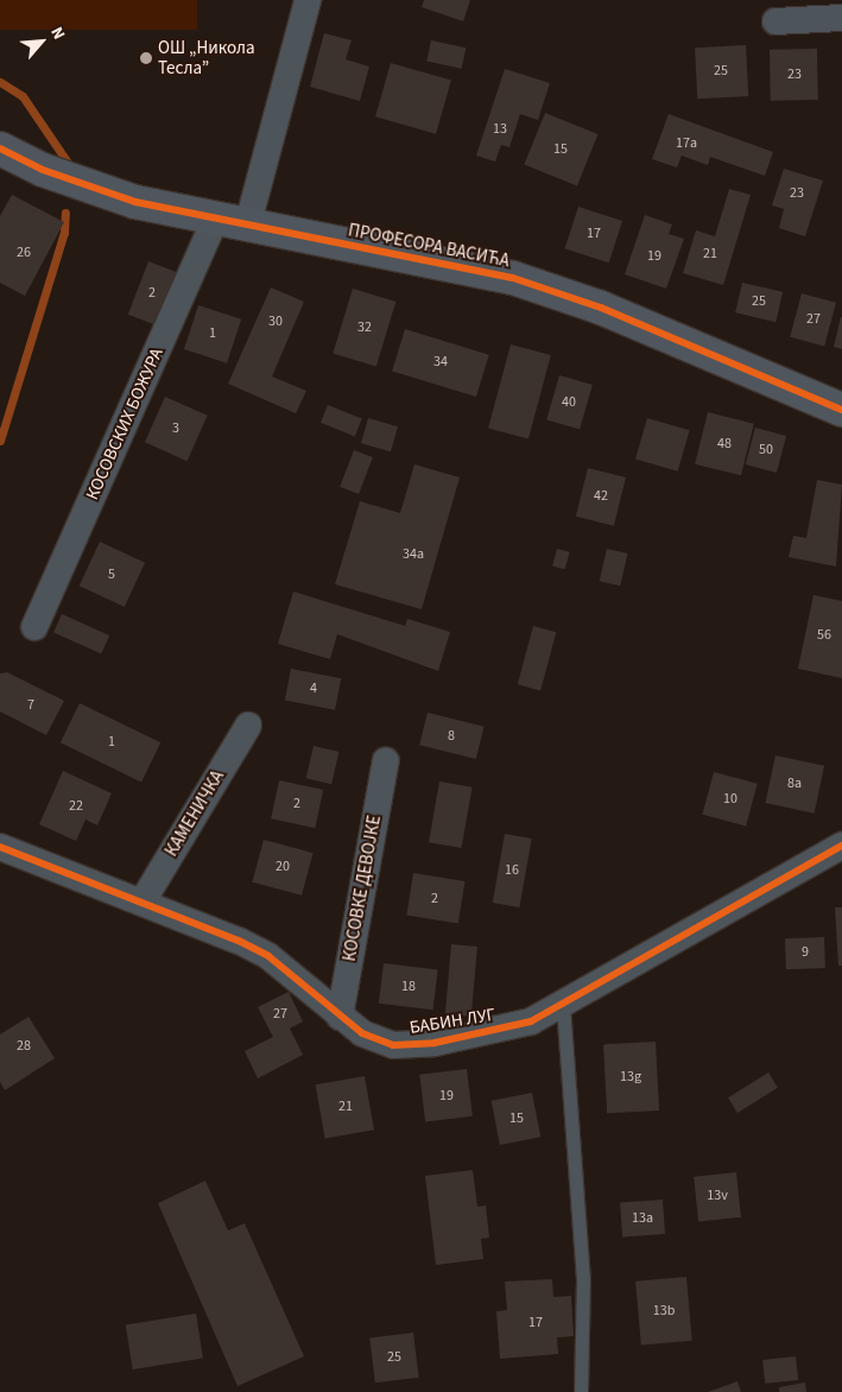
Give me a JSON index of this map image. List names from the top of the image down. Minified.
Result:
{"streets":{"street":["ПРОФЕСОРА ВАСИЋА","КОСОВСКИХ БОЖУРА","КАМЕНИЧКА","КОСОВКЕ ДЕВОЈКЕ","БАБИН ЛУГ"]},"crossings":[["ПРОФЕСОРА ВАСИЋА","КОСОВСКИХ БОЖУРА"],["КАМЕНИЧКА","БАБИН ЛУГ"],["КОСОВКЕ ДЕВОЈКЕ","БАБИН ЛУГ"]],"places":["ОШ „Никола Тесла”"],"house_numbers":["25","23","13","17a","15","23","17","26","21","19","2","25","27","30","32","1","34","40","3","48","50","42","34a","5","56","4","7","8","1","8a","10","2","22","20","16","2","9","18","27","28","13g","19","21","15","13v","13a","13b","17","25"],"north":"top right"}
